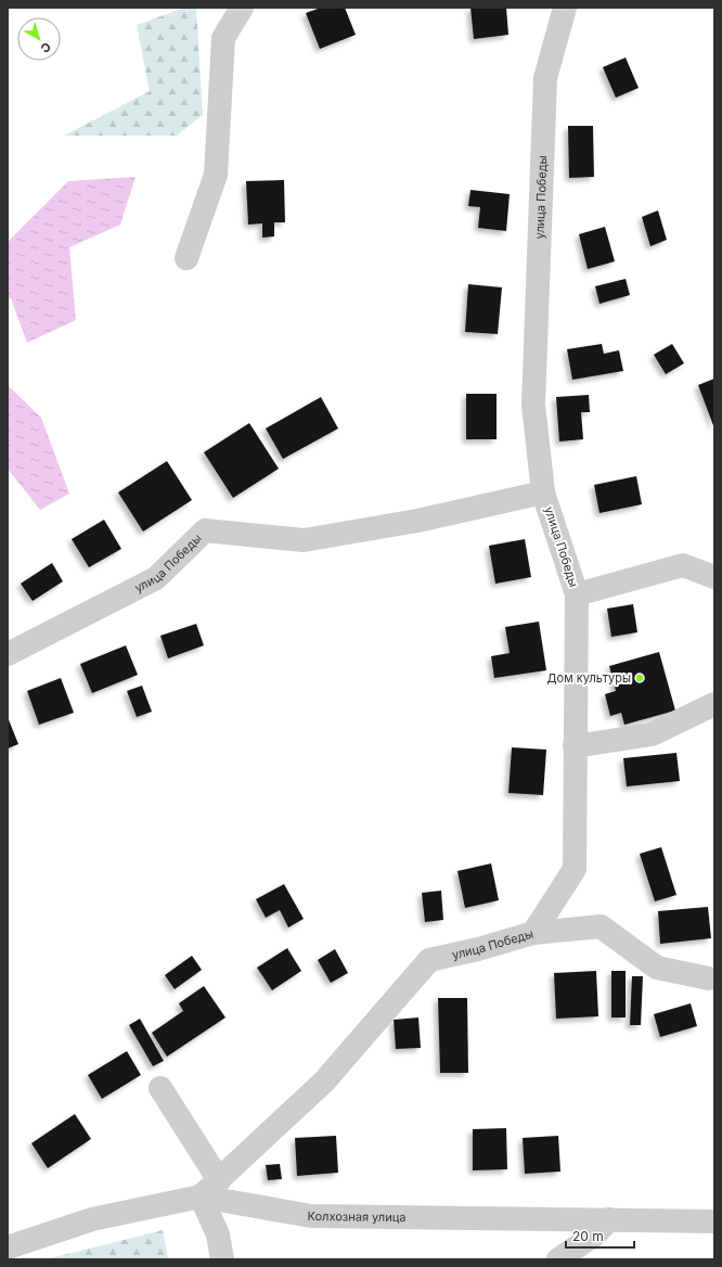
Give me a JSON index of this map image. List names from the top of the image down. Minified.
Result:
{"streets":{"street":["улица Победы","Колхозная улица"]},"crossings":[["улица Победы","Колхозная улица"]],"places":["Дом культуры"],"scale_bar":"20 m","north":"bottom right"}
